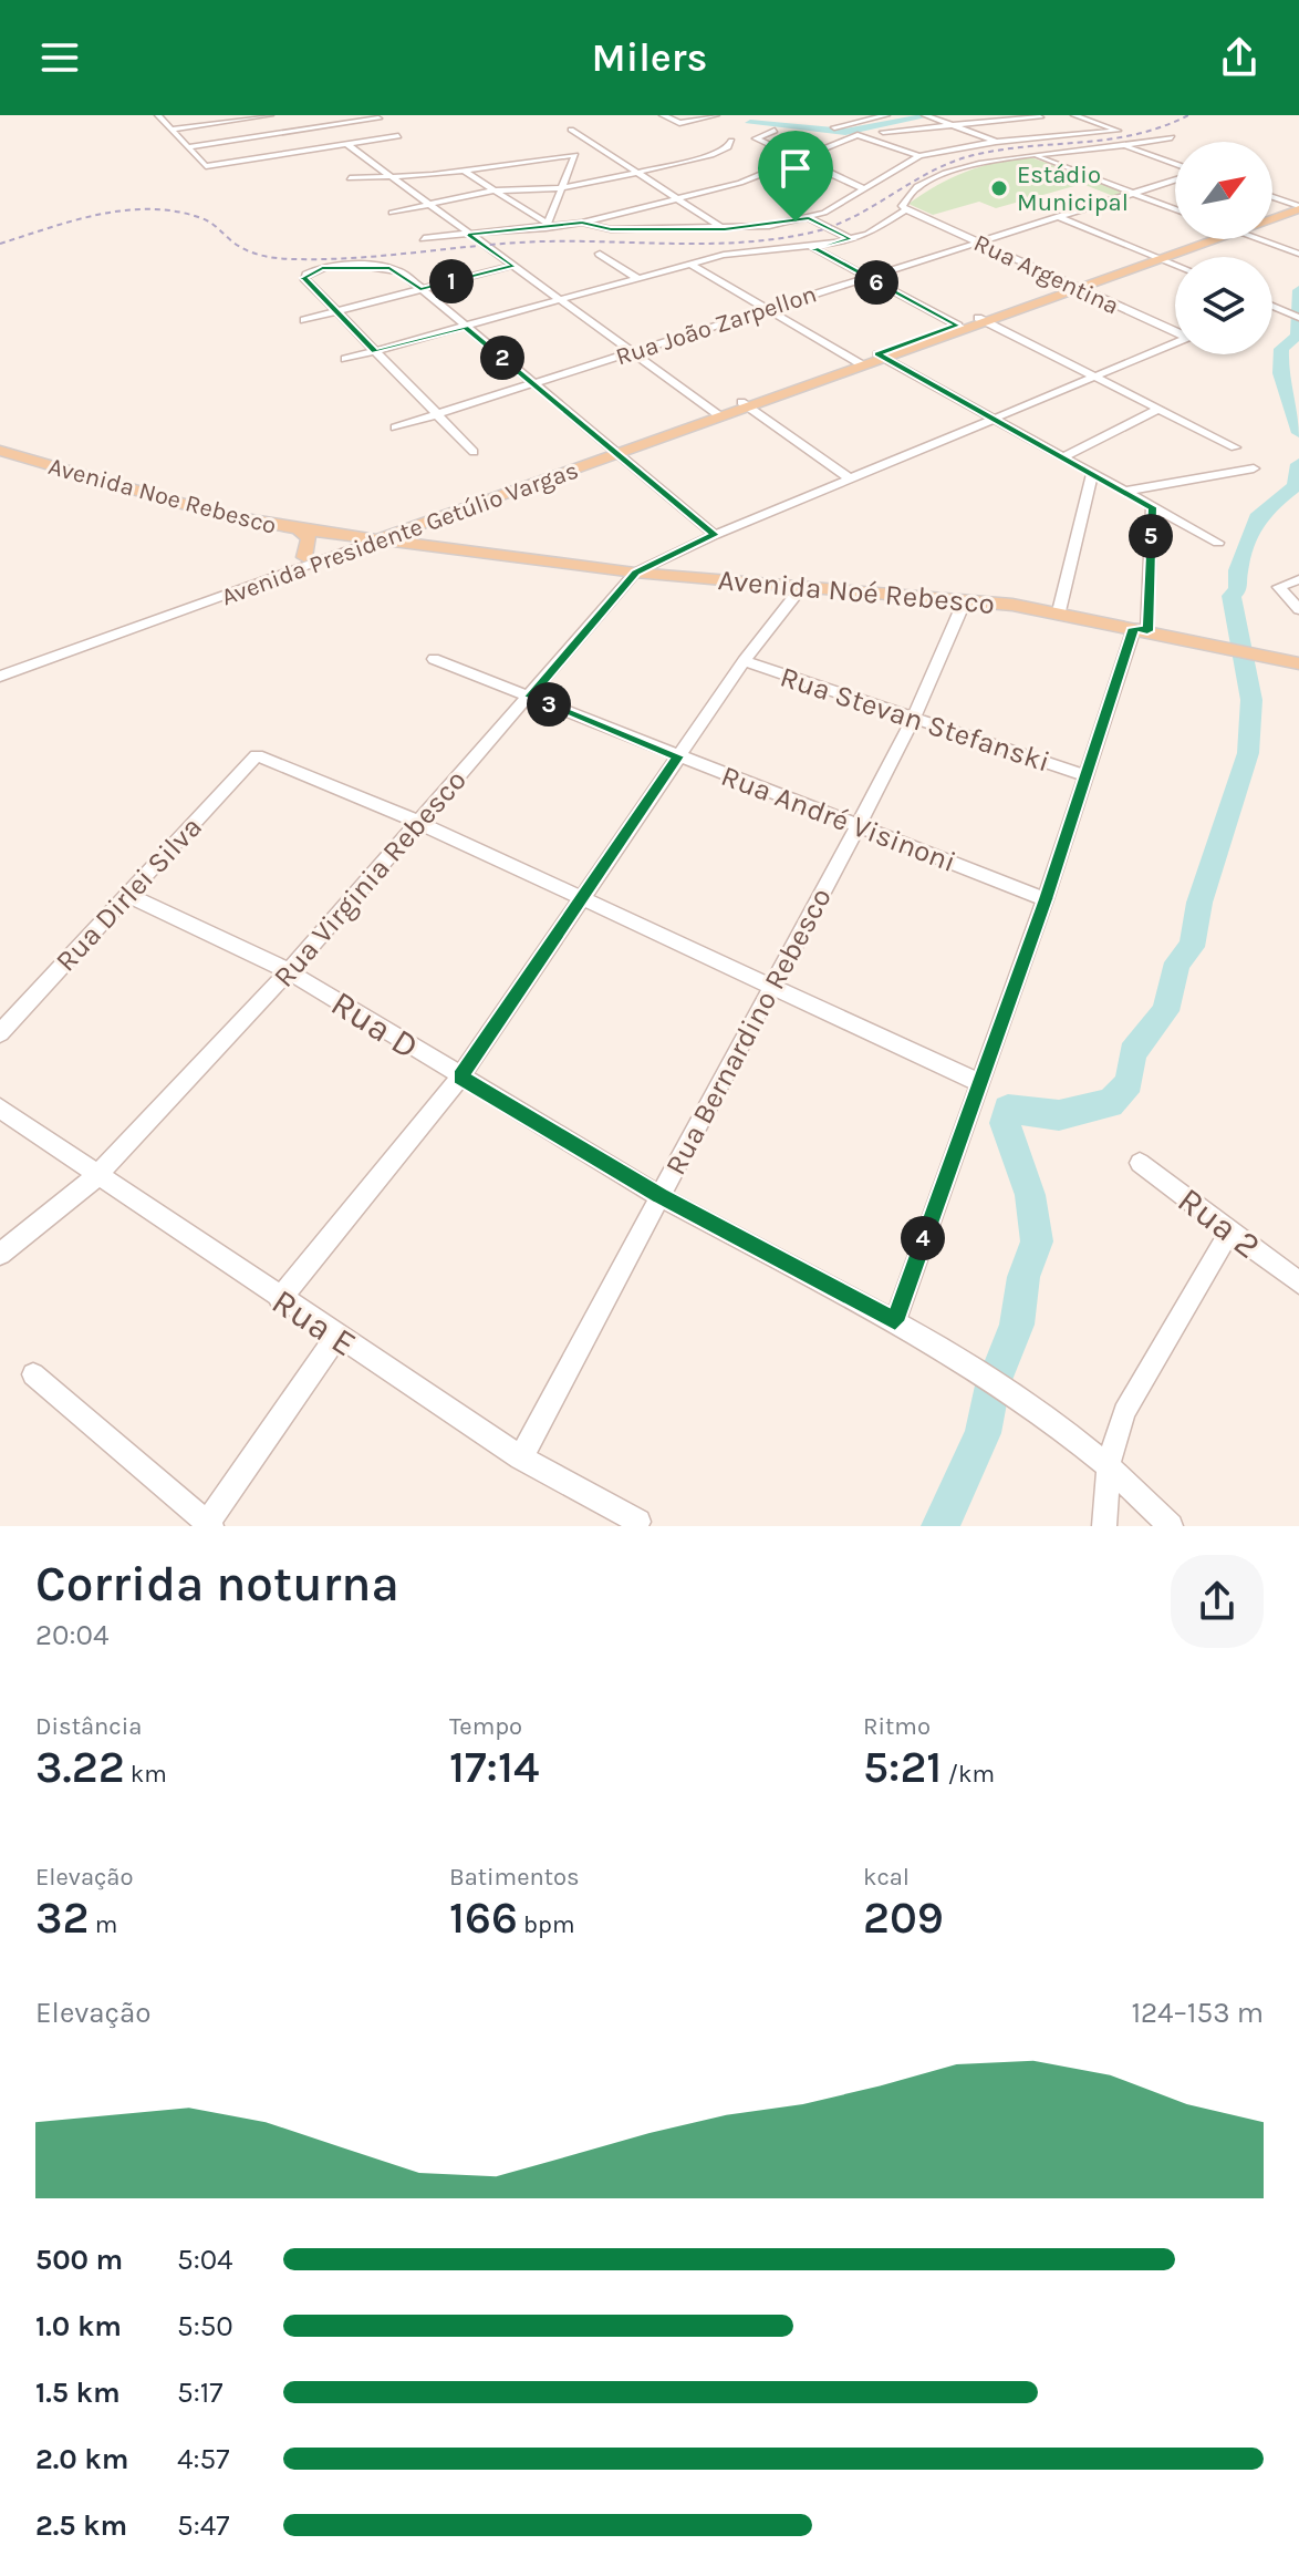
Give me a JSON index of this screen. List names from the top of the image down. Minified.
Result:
{"streets":{"main road":["Avenida Noe Rebesco","Avenida Presidente Getúlio Vargas","Avenida Noé Rebesco"],"street":["Rua Argentina","Rua João Zarpellon","Rua Stevan Stefanski","Rua André Visinoni","Rua Virginia Rebesco","Rua Dirlei Silva","Rua D","Rua Bernardino Rebesco","Rua 2","Rua E"]},"crossings":[["Rua Argentina","Rua João Zarpellon"],["Rua Argentina","Avenida Presidente Getúlio Vargas"],["Avenida Noe Rebesco","Avenida Presidente Getúlio Vargas"],["Avenida Noe Rebesco","Avenida Noé Rebesco"],["Avenida Presidente Getúlio Vargas","Avenida Noé Rebesco"],["Avenida Noé Rebesco","Rua Virginia Rebesco"],["Avenida Noé Rebesco","Rua Bernardino Rebesco"],["Rua Stevan Stefanski","Rua Bernardino Rebesco"],["Rua André Visinoni","Rua Virginia Rebesco"],["Rua André Visinoni","Rua Bernardino Rebesco"],["Rua Virginia Rebesco","Rua Dirlei Silva"],["Rua Virginia Rebesco","Rua D"],["Rua Virginia Rebesco","Rua E"],["Rua Dirlei Silva","Rua D"],["Rua D","Rua Bernardino Rebesco"],["Rua Bernardino Rebesco","Rua E"]],"places":["Estádio Municipal"],"north":"top right","page":{"header":"Milers","pins":["1","6","2","5","3","4"],"heading":["Corrida noturna","20:04"],"stats":[["Distância","3.22 km"],["Tempo","17:14"],["Ritmo","5:21 /km"],["Elevação","32 m"],["Batimentos","166 bpm"],["kcal","209"]],"chart":["Elevação","124–153 m"],"list":[{"name":"500 m","note":"5:04"},{"name":"1.0 km","note":"5:50"},{"name":"1.5 km","note":"5:17"},{"name":"2.0 km","note":"4:57"},{"name":"2.5 km","note":"5:47"}]}}
